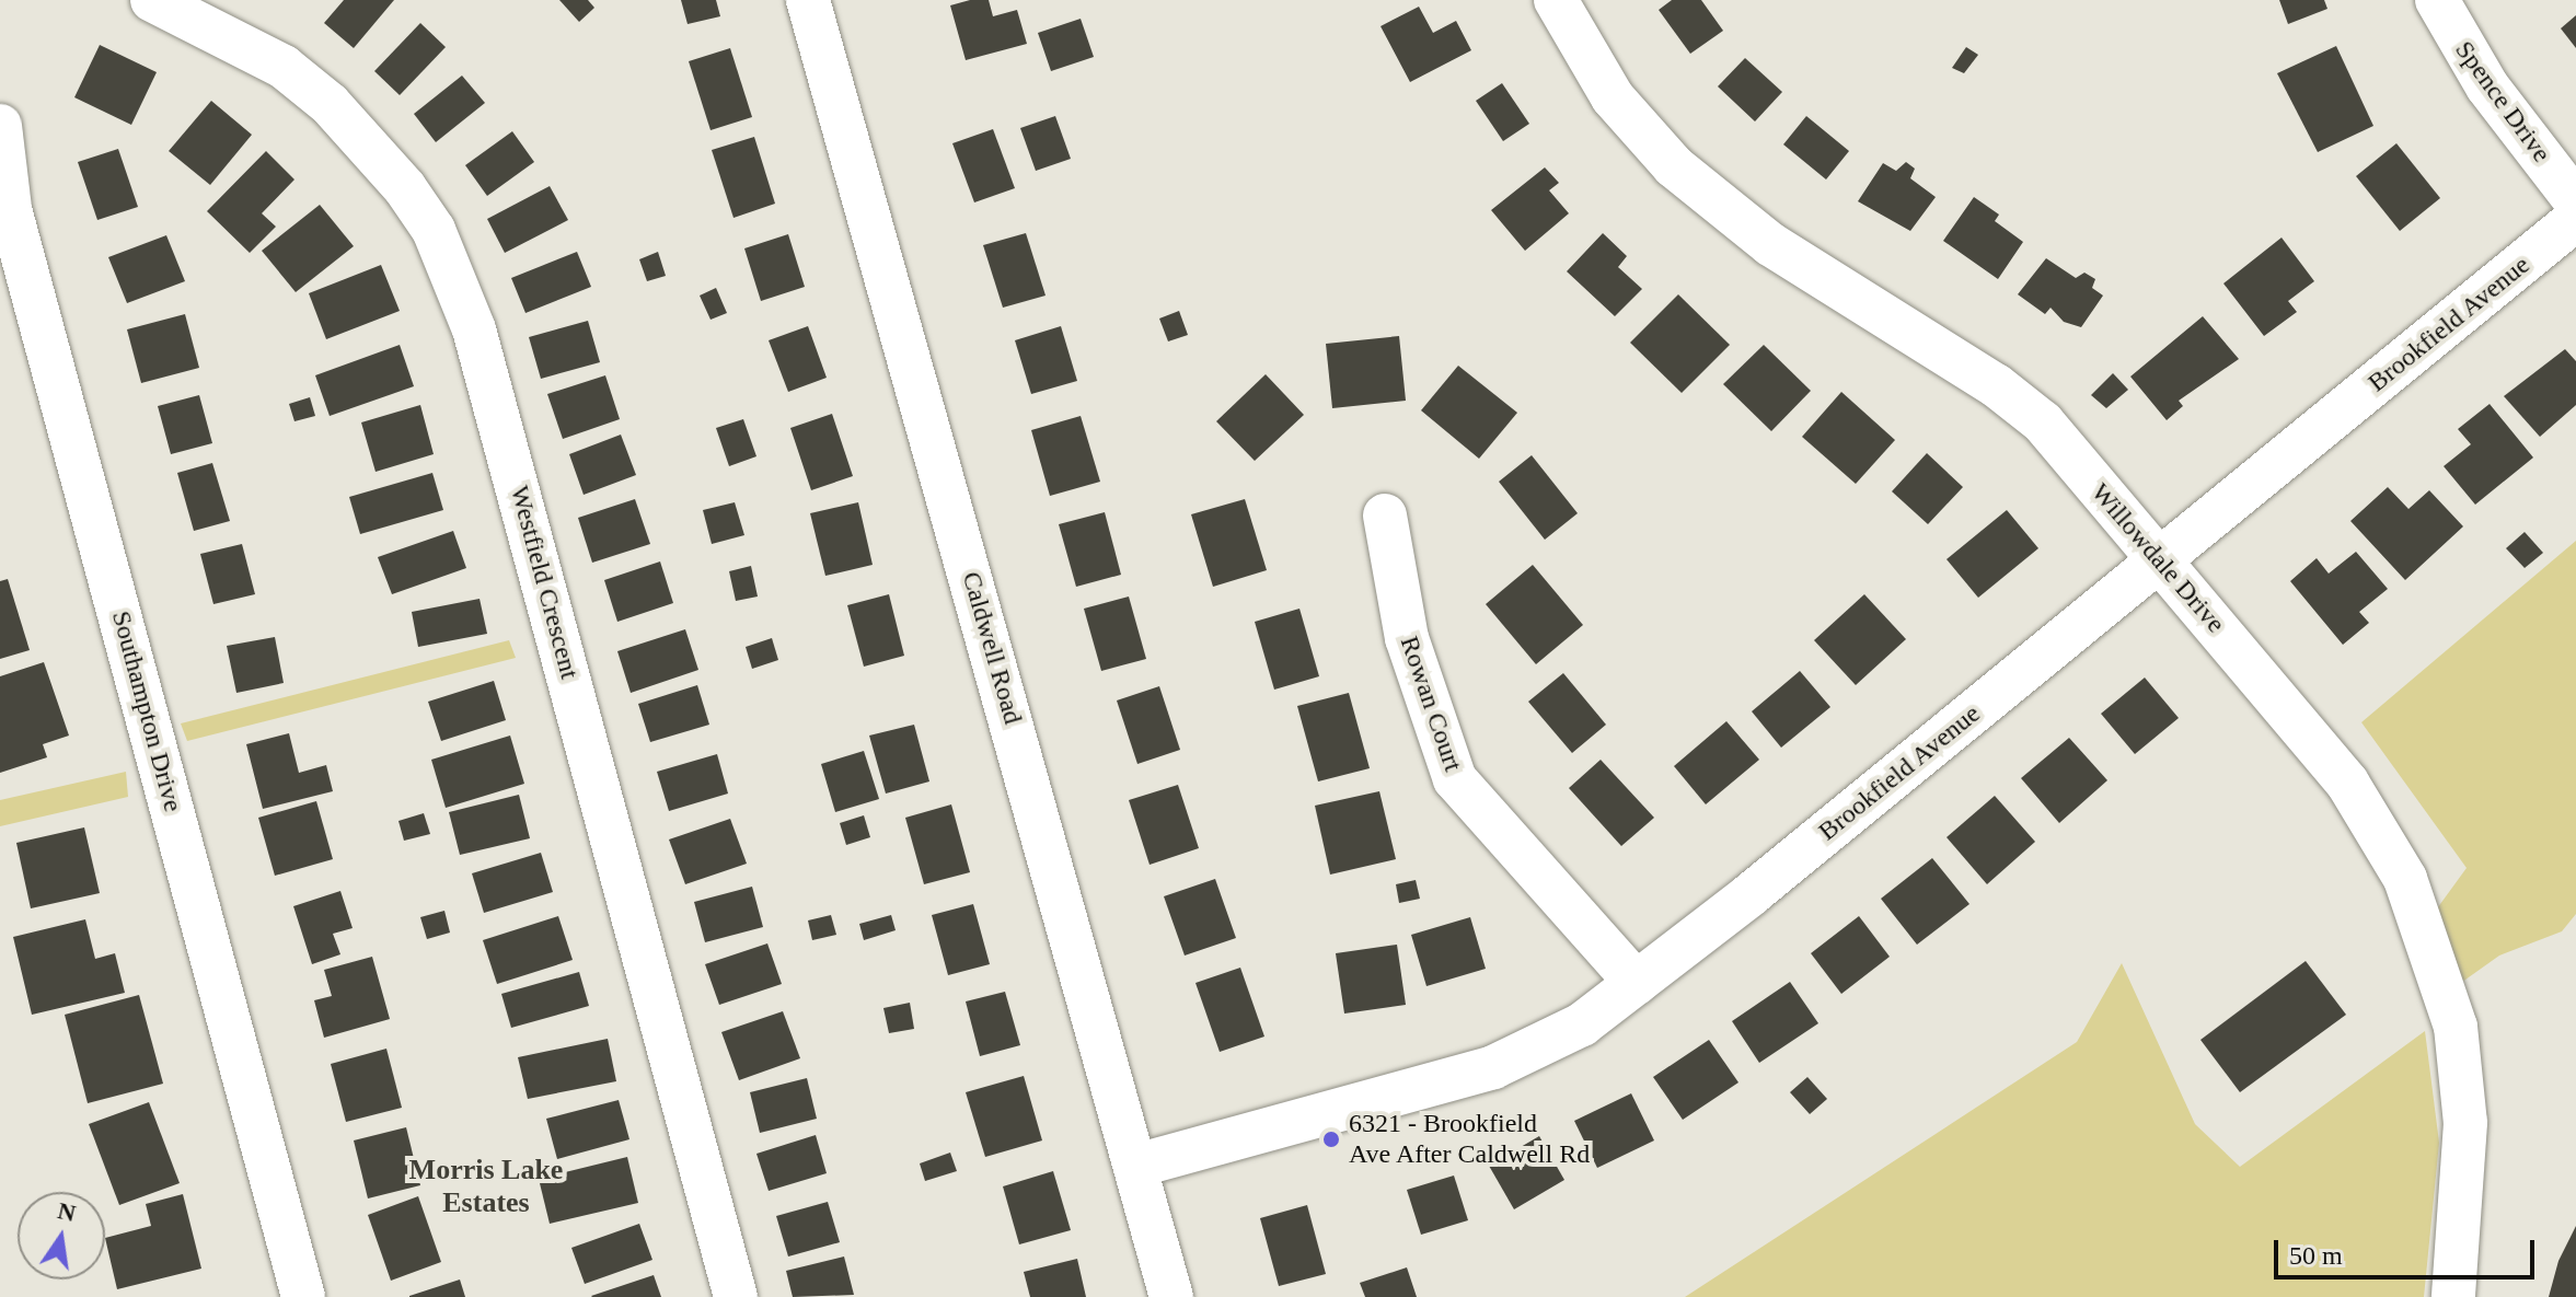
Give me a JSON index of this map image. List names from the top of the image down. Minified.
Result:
{"streets":{"street":["Spence Drive","Brookfield Avenue","Willowdale Drive","Westfield Crescent","Caldwell Road","Rowan Court","Southampton Drive"]},"crossings":[["Brookfield Avenue","Willowdale Drive"],["Brookfield Avenue","Caldwell Road"],["Brookfield Avenue","Rowan Court"]],"districts":["Morris Lake Estates"],"places":["6321 - Brookfield Ave After Caldwell Rd"],"scale_bar":"50 m","north":"top"}
